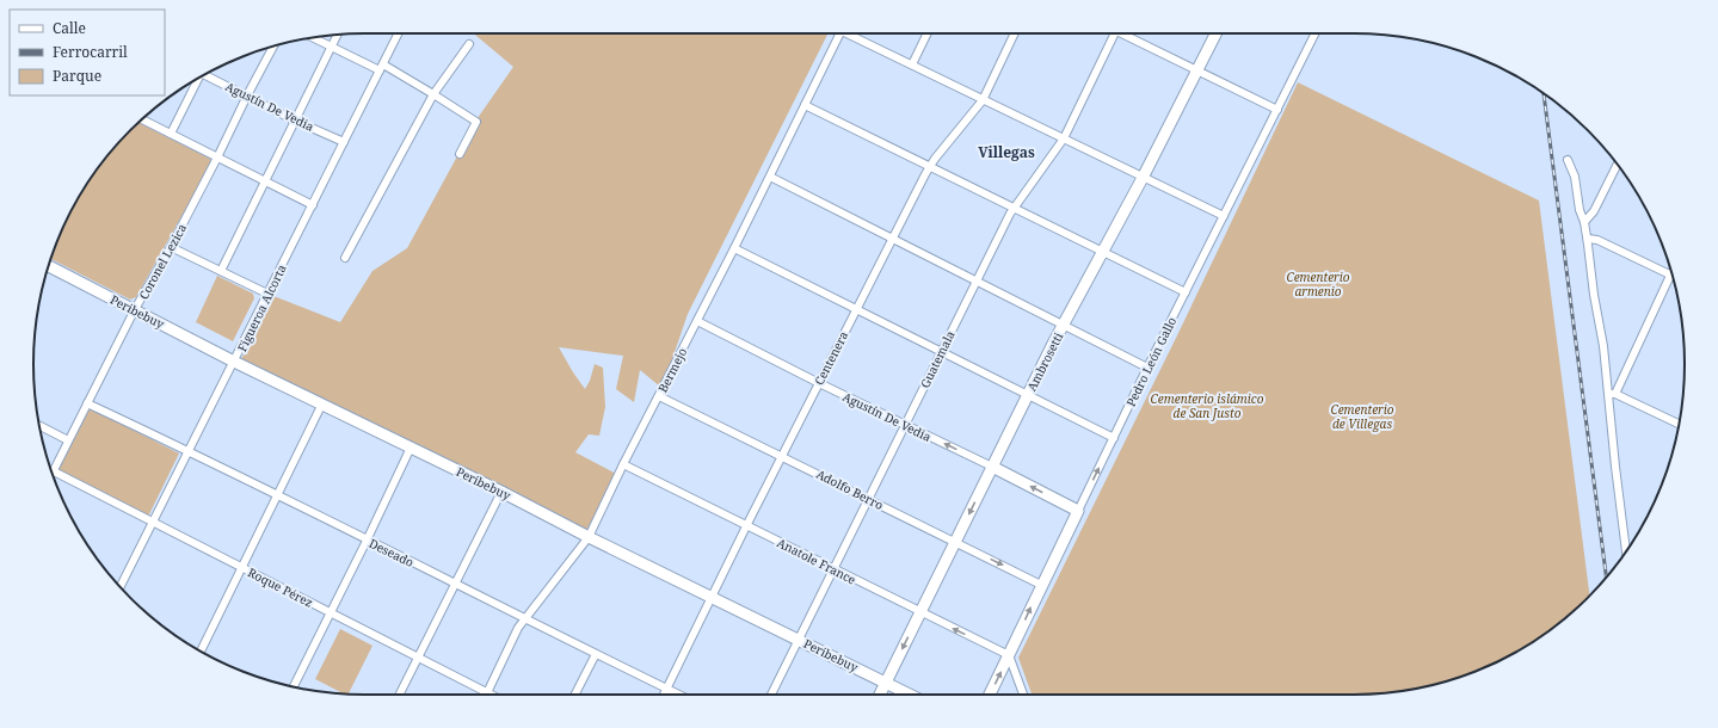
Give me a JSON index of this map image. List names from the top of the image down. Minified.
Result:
{"streets":{"street":["Agustín De Vedia","Coronel Lezica","Figueroa Alcorta","Peribebuy","Centenera","Guatemala","Ambrosetti","Pedro León Gallo","Bermejo","Adolfo Berro","Deseado","Anatole France","Roque Pérez"]},"crossings":[["Agustín De Vedia","Coronel Lezica"],["Agustín De Vedia","Figueroa Alcorta"],["Agustín De Vedia","Centenera"],["Agustín De Vedia","Guatemala"],["Agustín De Vedia","Ambrosetti"],["Agustín De Vedia","Pedro León Gallo"],["Agustín De Vedia","Bermejo"],["Coronel Lezica","Peribebuy"],["Coronel Lezica","Deseado"],["Coronel Lezica","Roque Pérez"],["Figueroa Alcorta","Peribebuy"],["Figueroa Alcorta","Deseado"],["Figueroa Alcorta","Roque Pérez"],["Peribebuy","Centenera"],["Peribebuy","Guatemala"],["Peribebuy","Ambrosetti"],["Peribebuy","Bermejo"],["Centenera","Adolfo Berro"],["Centenera","Deseado"],["Centenera","Anatole France"],["Guatemala","Adolfo Berro"],["Guatemala","Anatole France"],["Ambrosetti","Adolfo Berro"],["Ambrosetti","Anatole France"],["Pedro León Gallo","Adolfo Berro"],["Pedro León Gallo","Anatole France"],["Bermejo","Adolfo Berro"],["Bermejo","Deseado"],["Bermejo","Anatole France"],["Bermejo","Roque Pérez"]],"districts":["Villegas"],"parks":["Cementerio armenio","Cementerio islámico de San Justo","Cementerio de Villegas"],"legend":["Calle","Ferrocarril","Parque"]}
